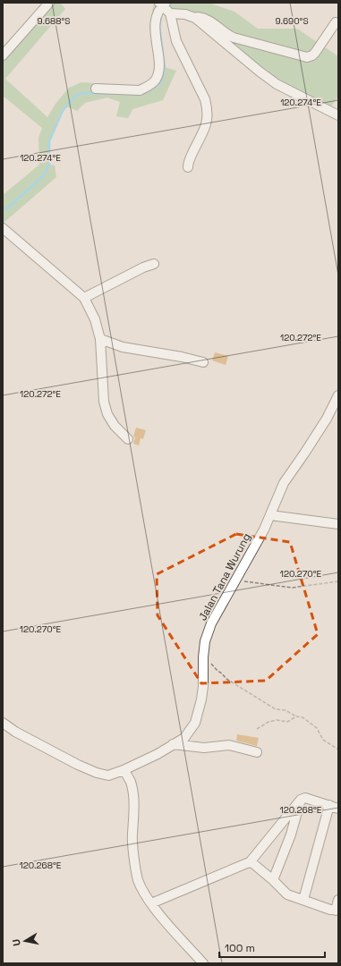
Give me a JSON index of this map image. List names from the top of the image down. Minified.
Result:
{"streets":{"street":["Jalan Tana Wurung"]},"scale_bar":"100 m","north":"left","coordinates":["9.688°S","9.690°S","120.274°E","120.272°E","120.270°E","120.268°E"]}
